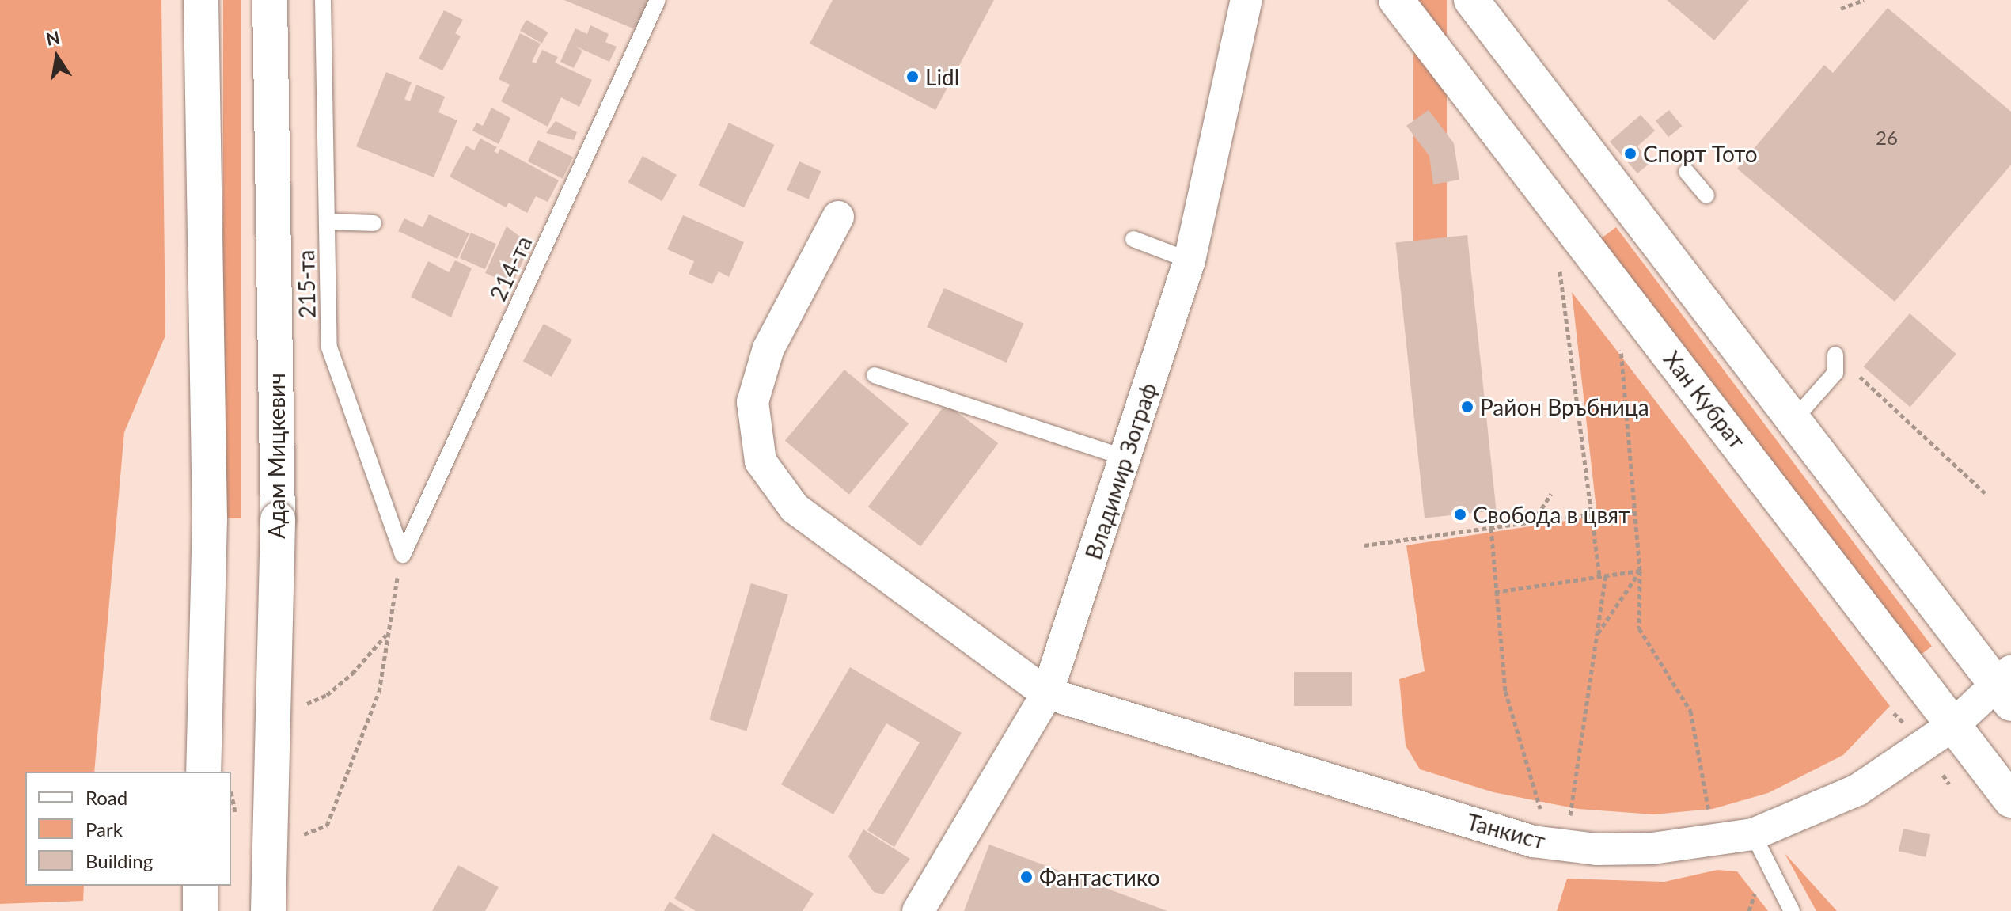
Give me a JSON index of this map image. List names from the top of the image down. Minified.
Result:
{"streets":{"street":["Хан Кубрат","Адам Мицкевич","Владимир Зограф","Танкист"],"lane":["214-та","215-та"]},"crossings":[["214-та","215-та"],["Хан Кубрат","Танкист"],["Владимир Зограф","Танкист"]],"places":["Lidl","Спорт Тото","Район Връбница","Свобода в цвят","Фантастико"],"house_numbers":["26"],"legend":["Road","Park","Building"],"north":"top"}
